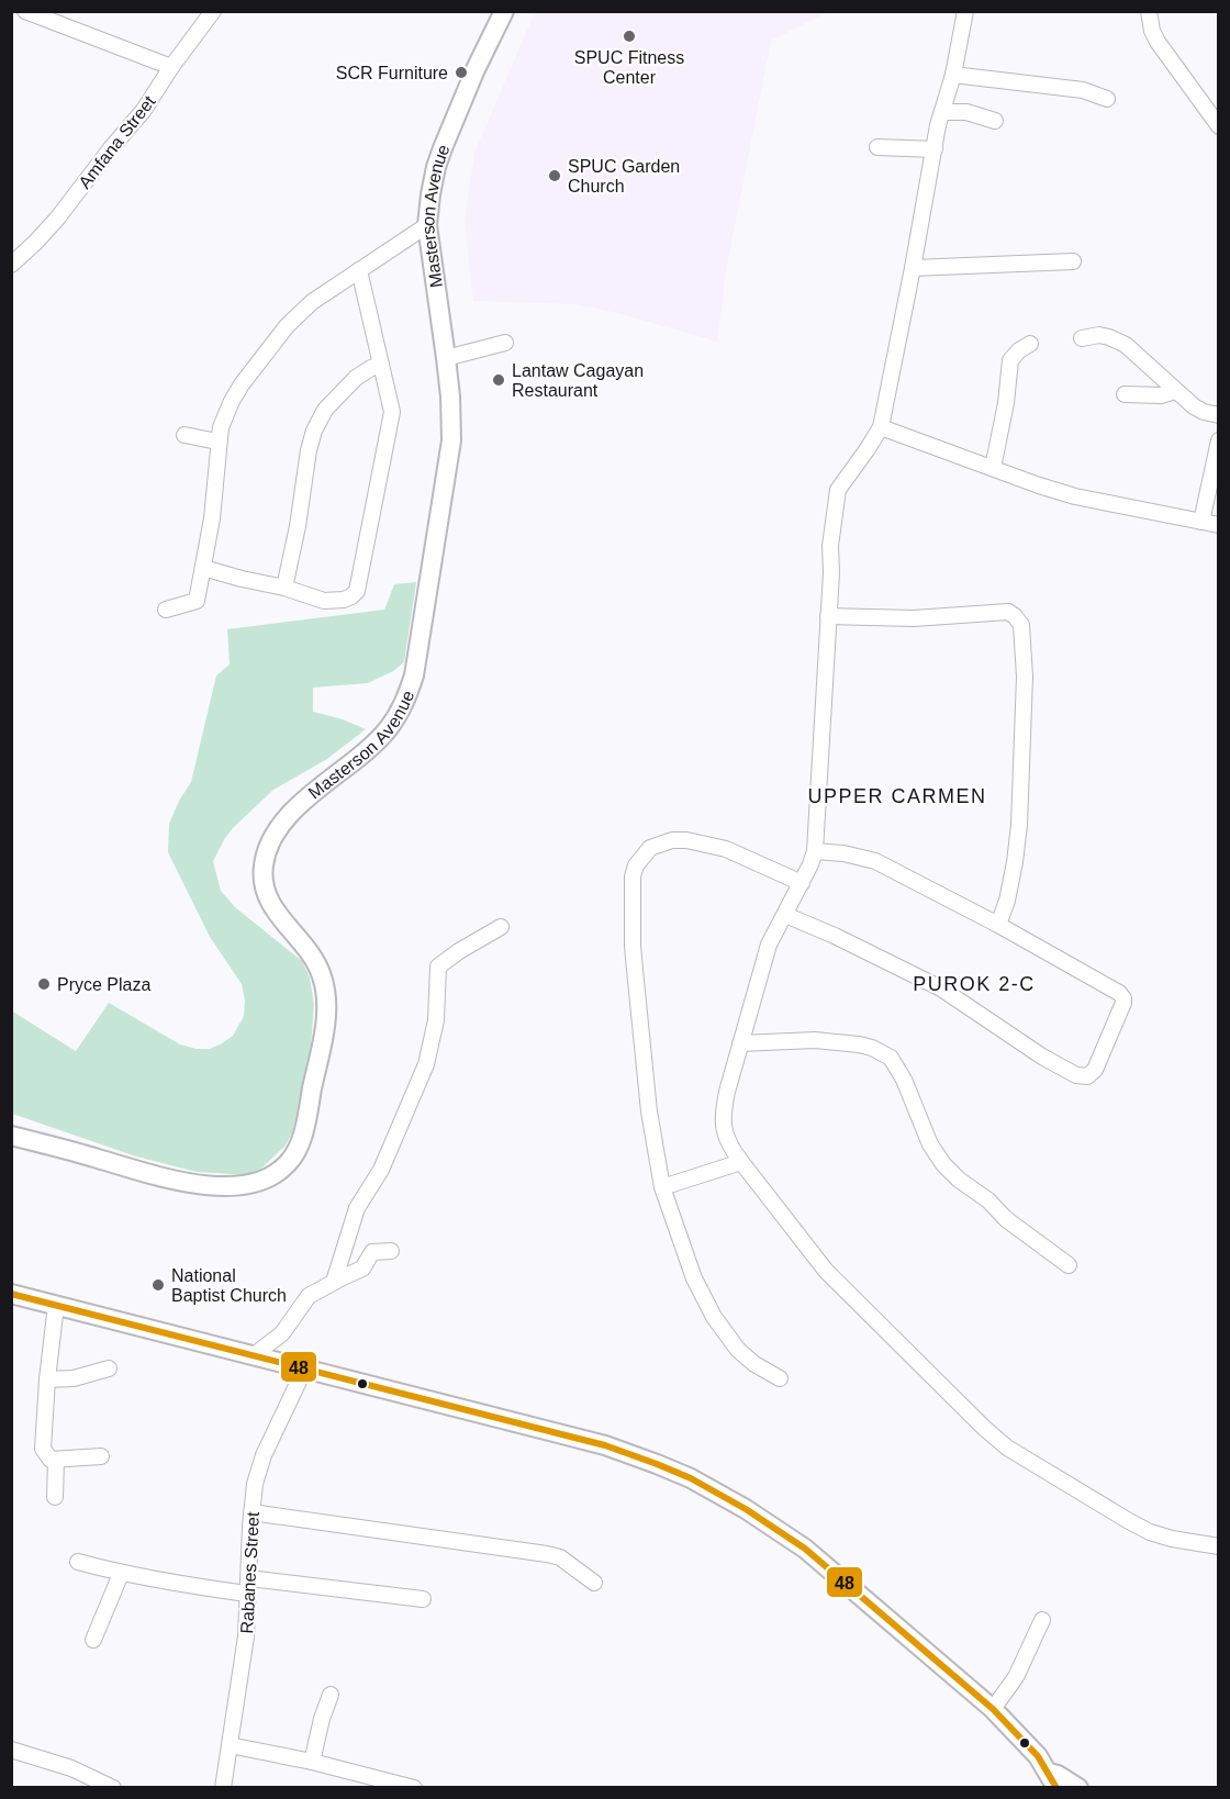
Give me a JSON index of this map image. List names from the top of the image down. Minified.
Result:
{"streets":{"main road":["Masterson Avenue"],"street":["Amfana Street","Rabanes Street"]},"districts":["UPPER CARMEN","PUROK 2-C"],"places":["SPUC Fitness Center","SCR Furniture","SPUC Garden Church","Lantaw Cagayan Restaurant","Pryce Plaza","National Baptist Church"],"lines":["transit line 48"]}
